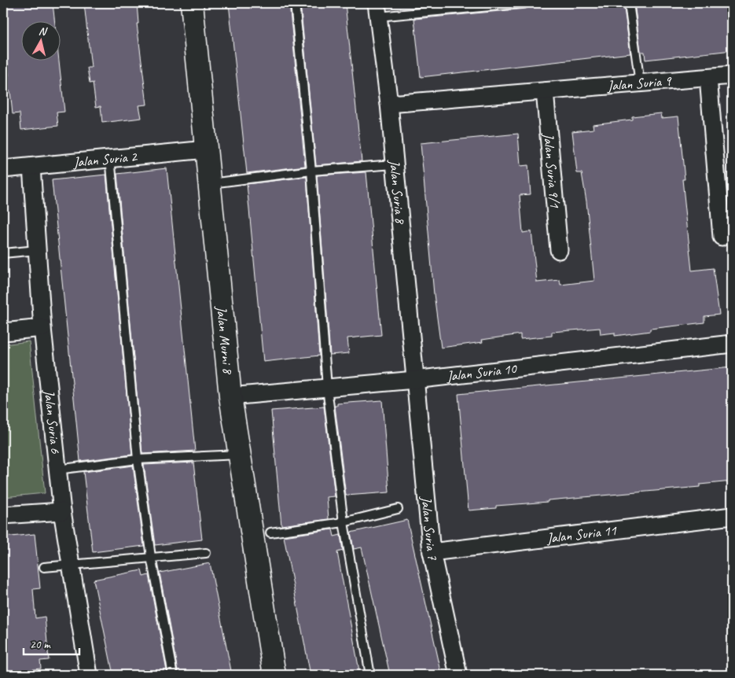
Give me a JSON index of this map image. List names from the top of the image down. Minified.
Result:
{"streets":{"street":["Jalan Suria 9","Jalan Suria 2","Jalan Suria 9/1","Jalan Suria 8","Jalan Murni 8","Jalan Suria 10","Jalan Suria 6","Jalan Suria 7","Jalan Suria 11"]},"crossings":[["Jalan Suria 9","Jalan Suria 9/1"],["Jalan Suria 9","Jalan Suria 8"],["Jalan Suria 2","Jalan Murni 8"],["Jalan Suria 2","Jalan Suria 6"],["Jalan Suria 8","Jalan Suria 10"],["Jalan Suria 8","Jalan Suria 7"],["Jalan Murni 8","Jalan Suria 10"],["Jalan Suria 10","Jalan Suria 7"],["Jalan Suria 7","Jalan Suria 11"]],"scale_bar":"20 m","north":"top"}
